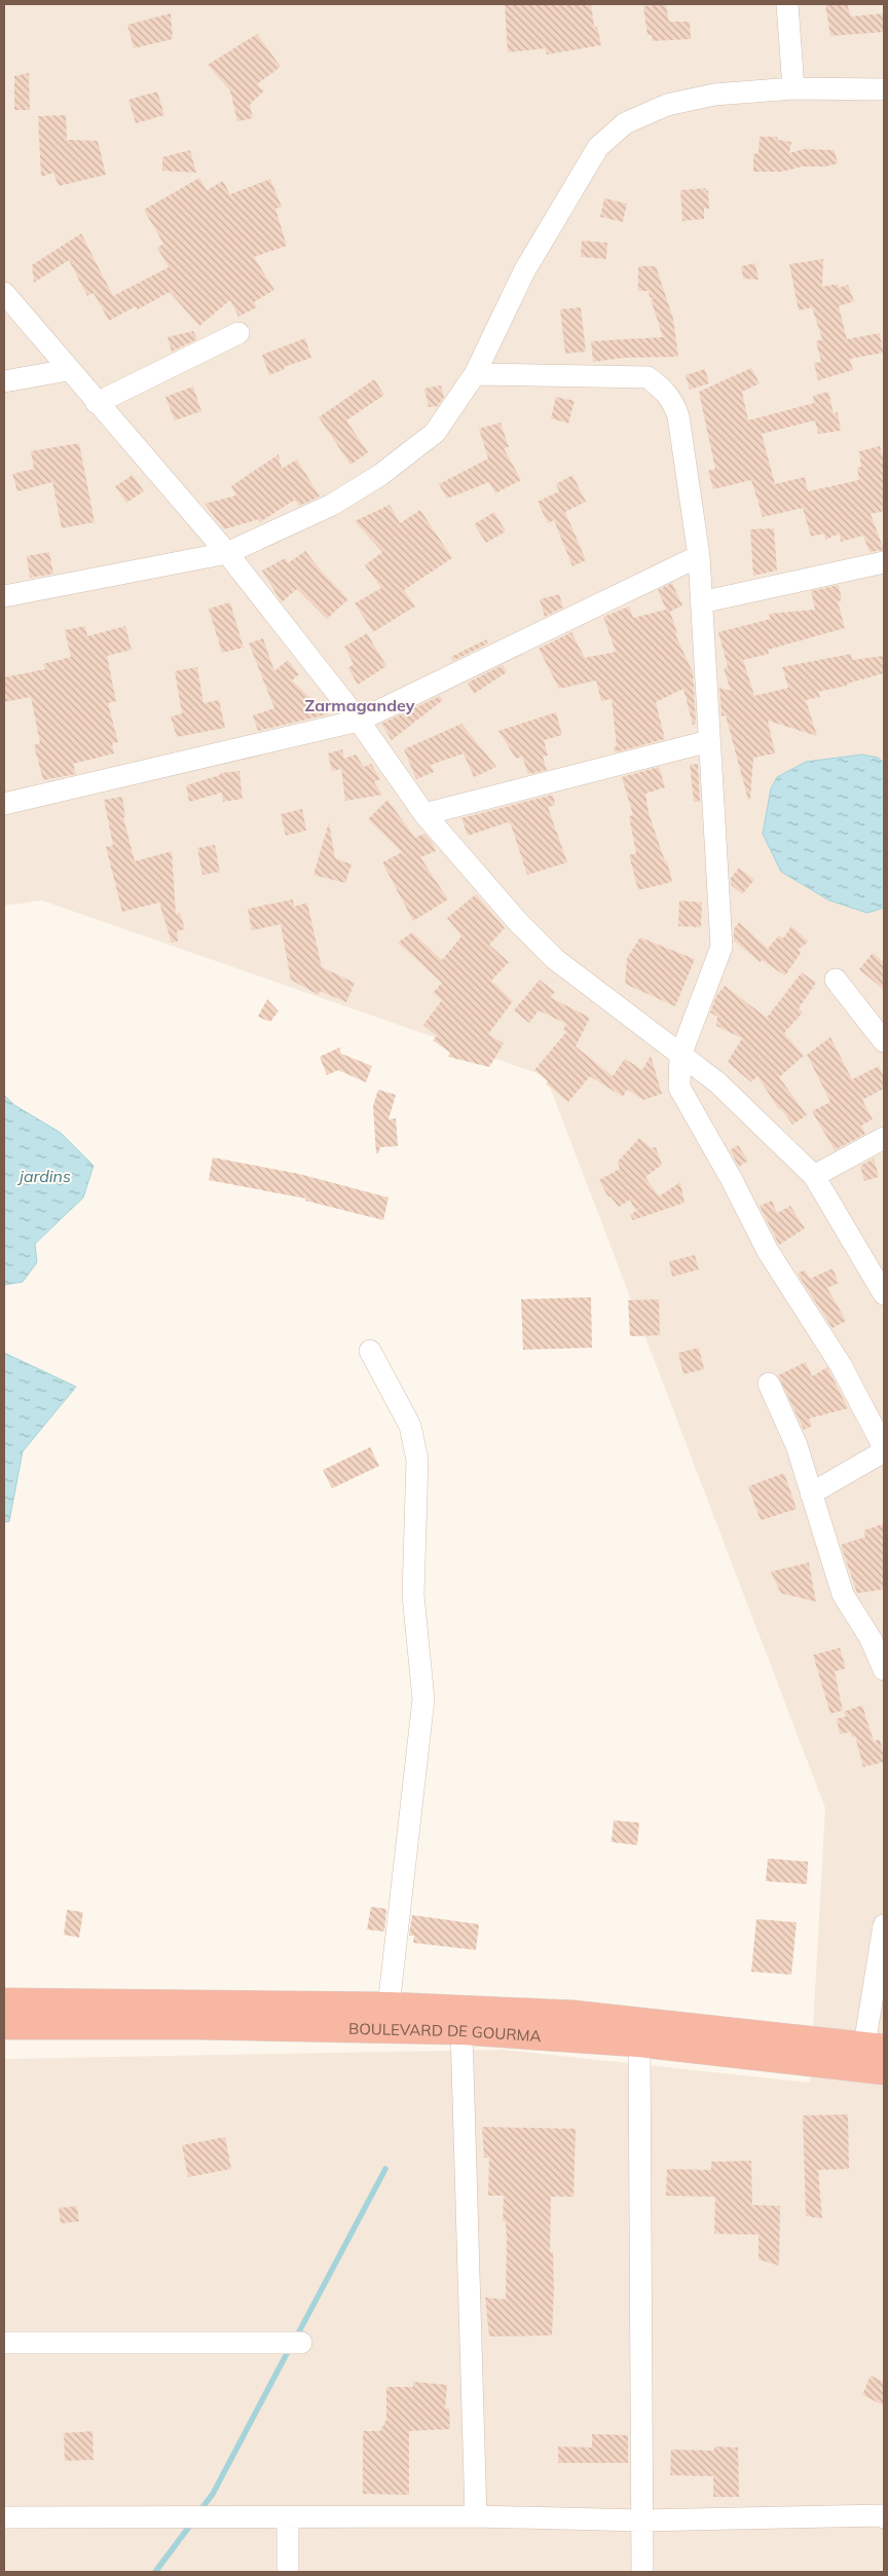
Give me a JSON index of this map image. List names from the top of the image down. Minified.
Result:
{"streets":{"highway":["BOULEVARD DE GOURMA"]},"districts":["Zarmagandey"],"water":["jardins"]}
